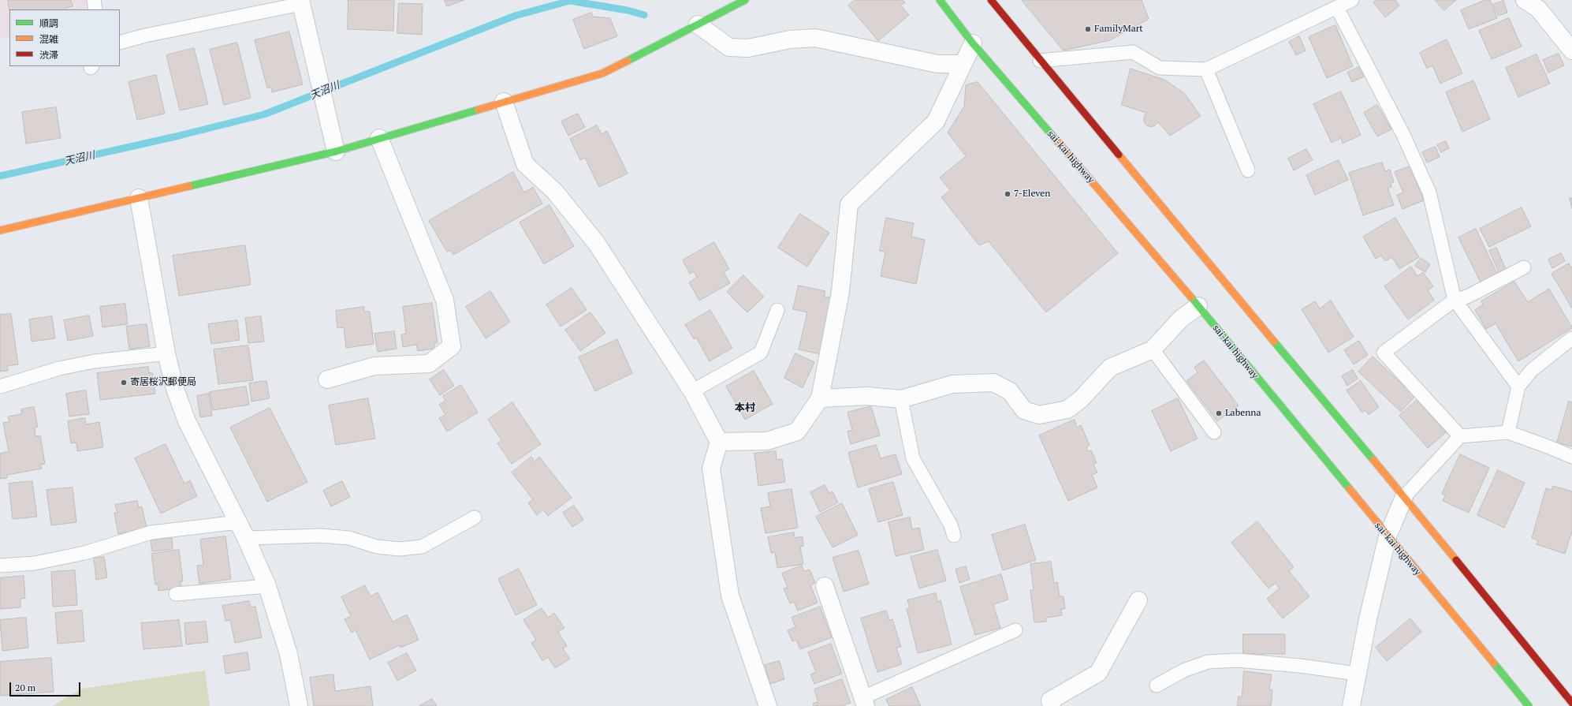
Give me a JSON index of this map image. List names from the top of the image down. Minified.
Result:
{"streets":{"main road":["sai-kai highway"]},"districts":["本村"],"water":["天沼川"],"places":["FamilyMart","7-Eleven","寄居桜沢郵便局","Labenna"],"legend":["順調","混雑","渋滞"],"scale_bar":"20 m"}
